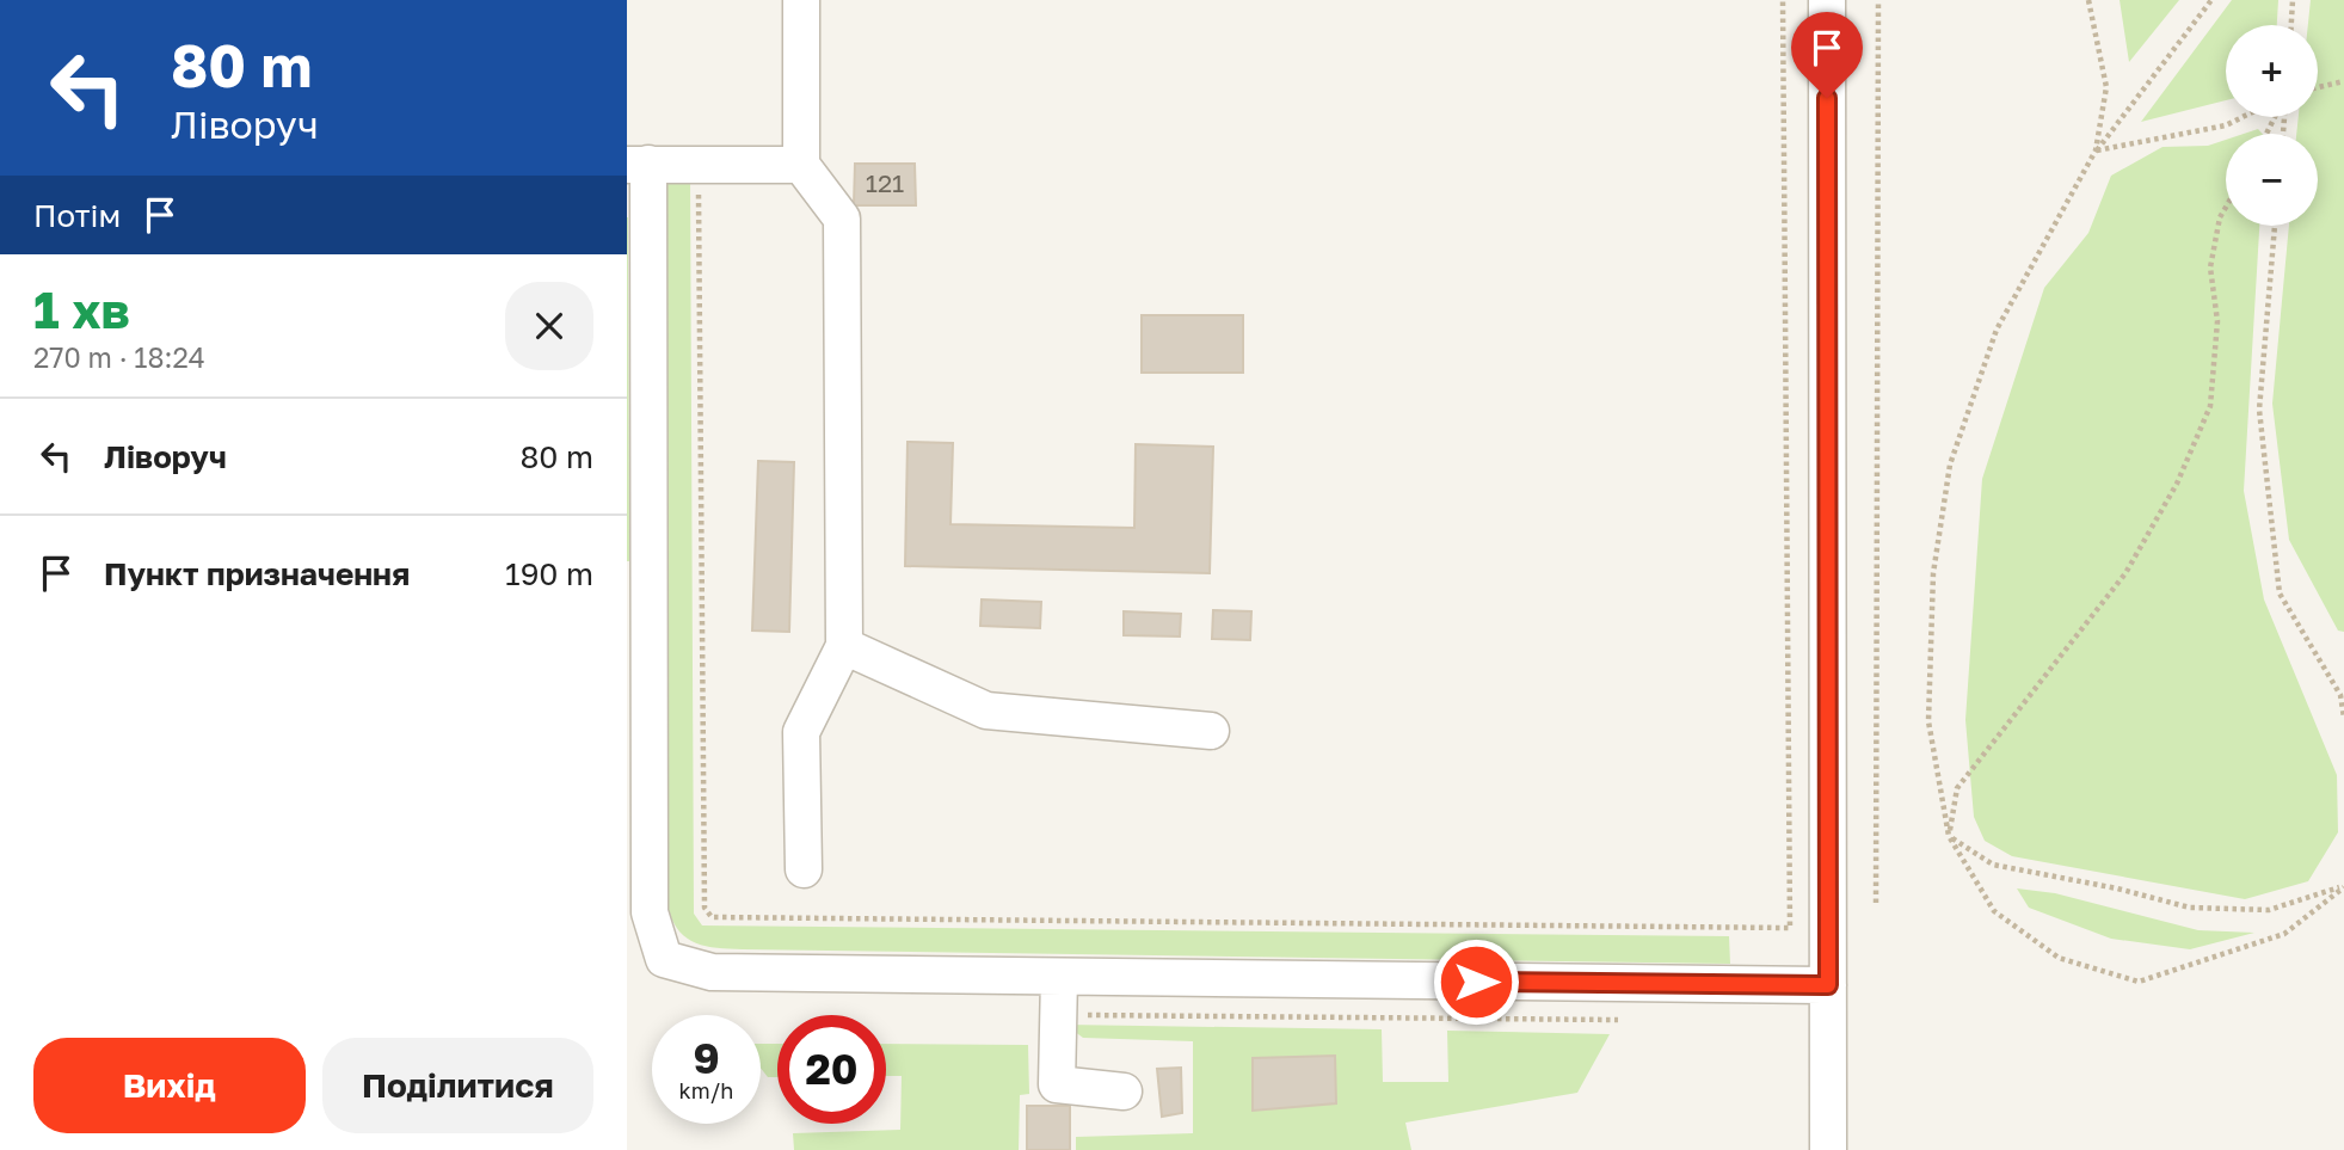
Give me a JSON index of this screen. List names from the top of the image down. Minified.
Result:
{"house_numbers":["121"],"page":{"turn":["80 m","Ліворуч"],"map_buttons":["+","−"],"then":"Потім","heading":["1 хв","270 m · 18:24"],"list":[{"name":"Ліворуч","value":"80 m"},{"name":"Пункт призначення","value":"190 m"}],"speed":"9 km/h","limit":"20","buttons":["Вихід","Поділитися"]}}
